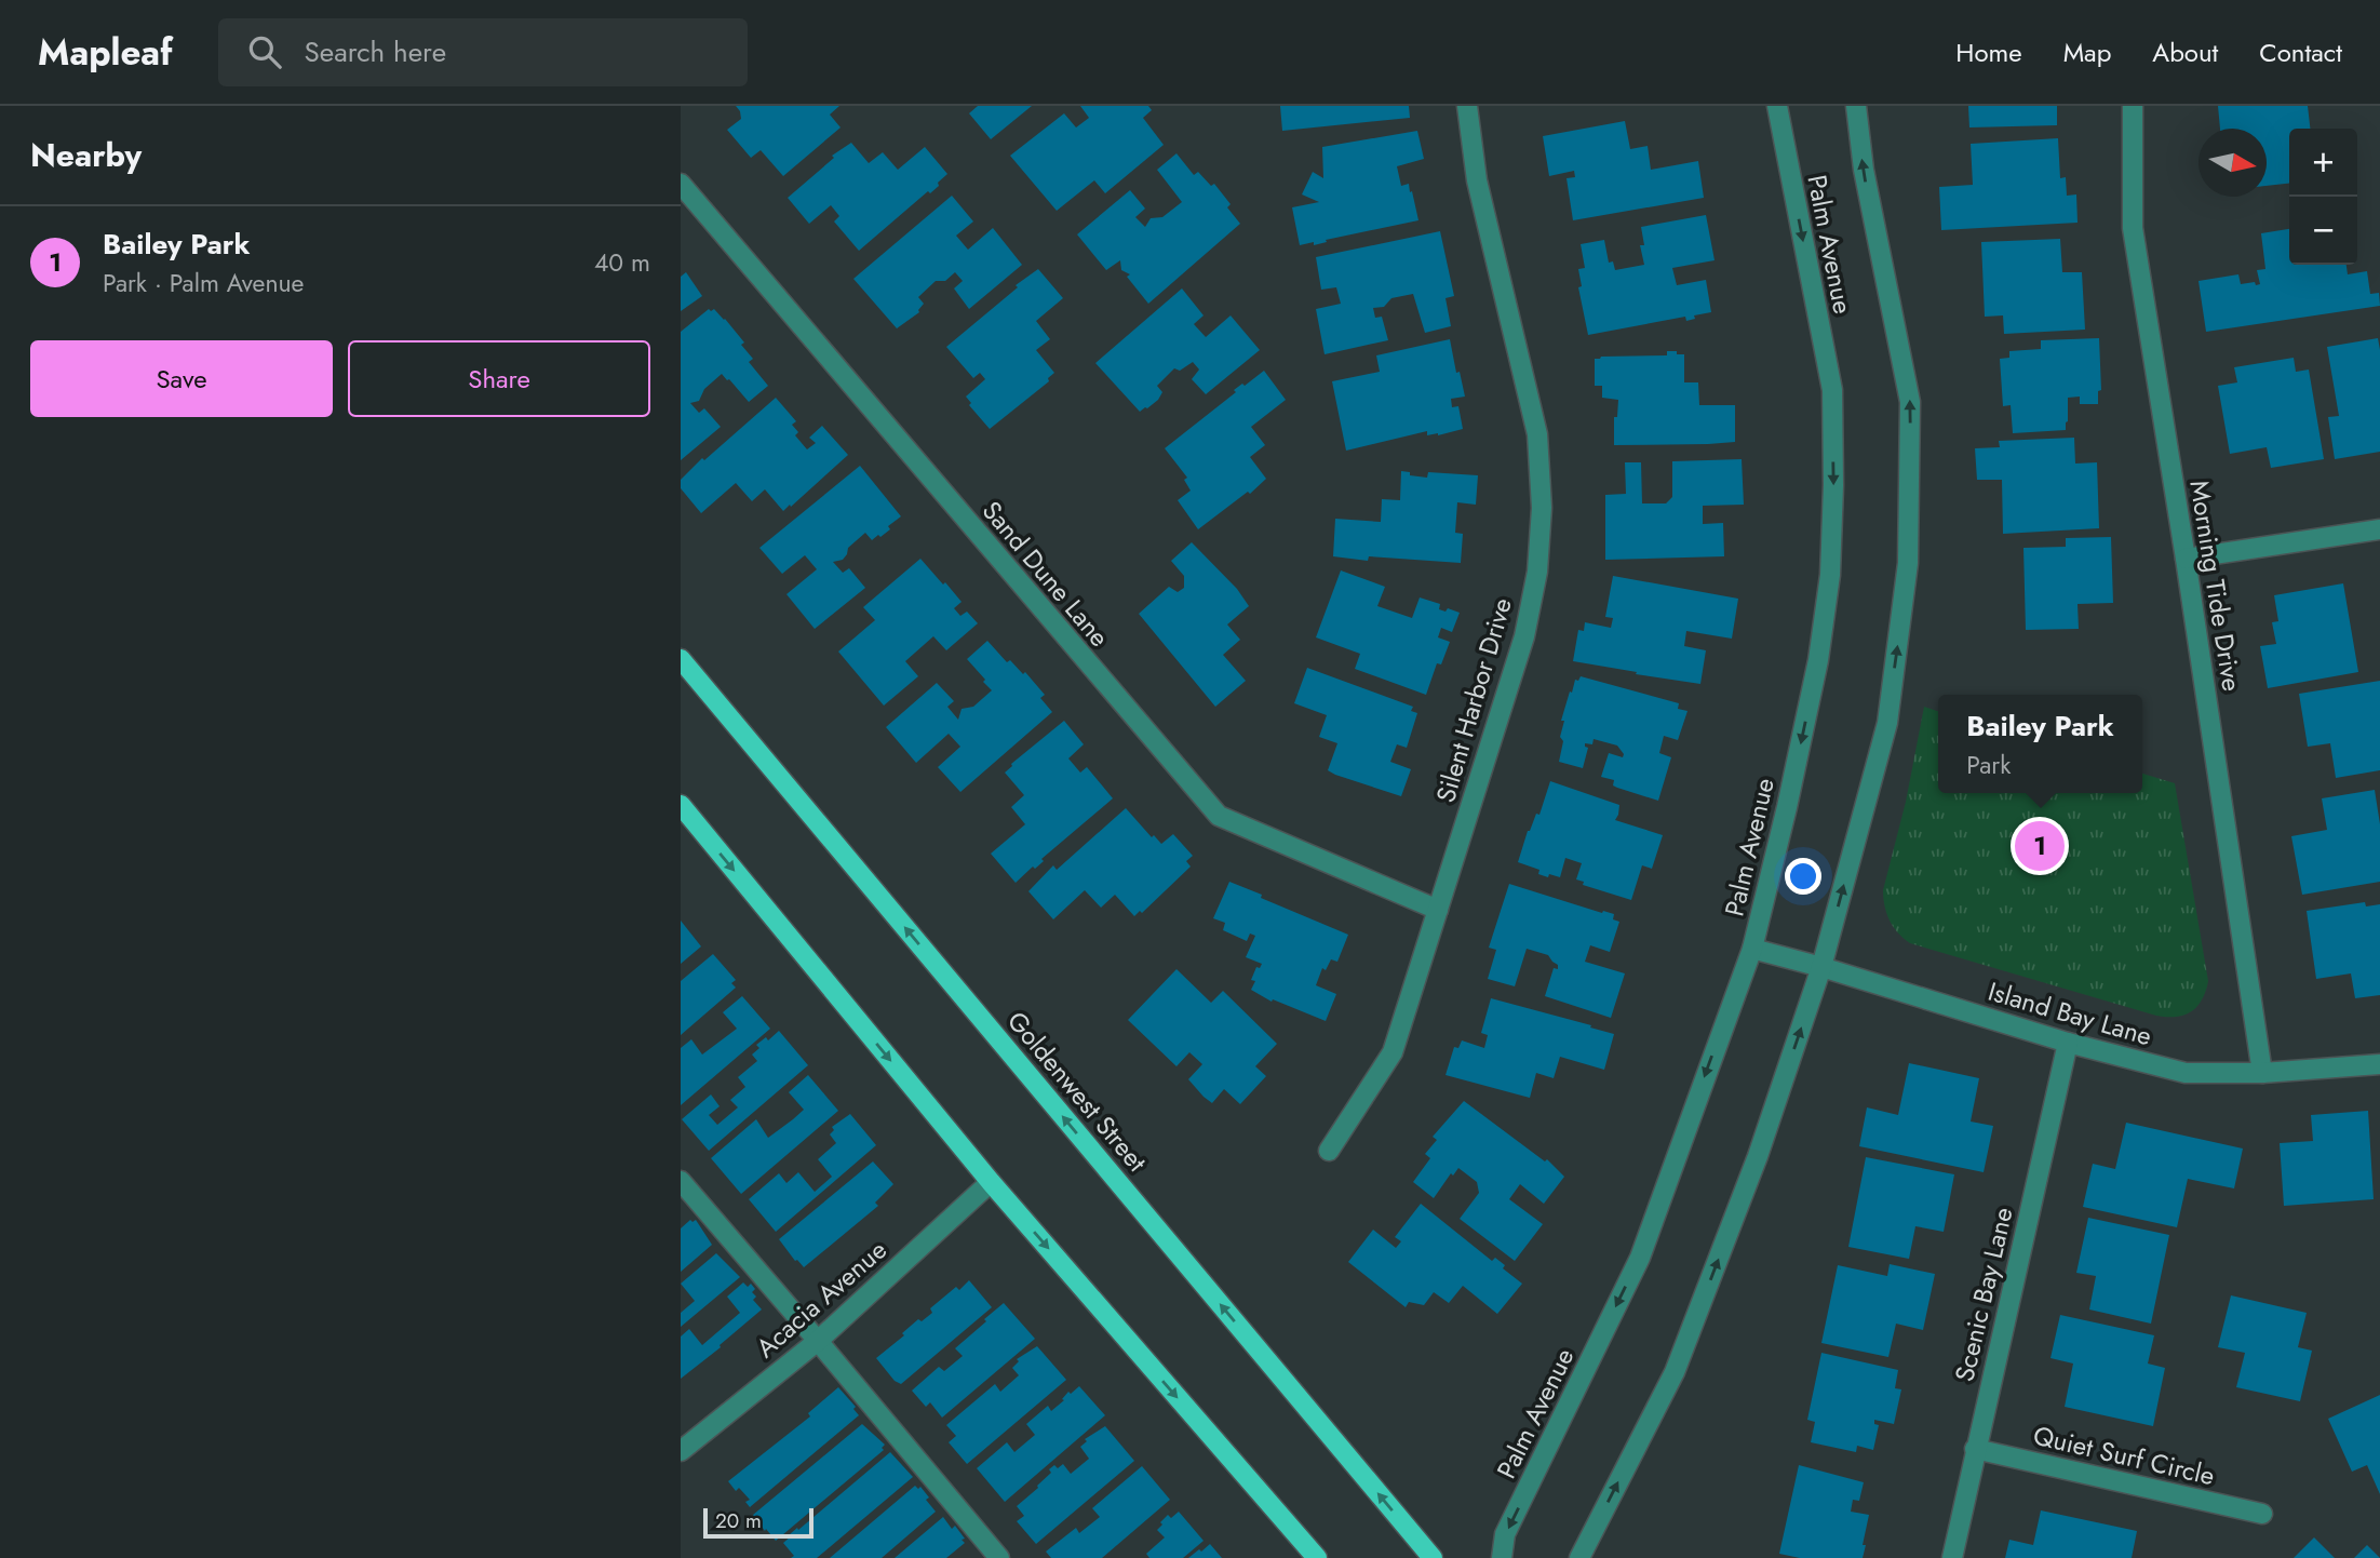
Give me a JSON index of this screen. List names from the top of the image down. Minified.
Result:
{"streets":{"main road":["Goldenwest Street"],"street":["Palm Avenue","Sand Dune Lane","Morning Tide Drive","Silent Harbor Drive","Island Bay Lane","Scenic Bay Lane","Acacia Avenue","Quiet Surf Circle"]},"crossings":[["Palm Avenue","Island Bay Lane"],["Sand Dune Lane","Silent Harbor Drive"],["Morning Tide Drive","Island Bay Lane"],["Island Bay Lane","Scenic Bay Lane"],["Scenic Bay Lane","Quiet Surf Circle"]],"scale_bar":"20 m","north":"right","page":{"header":"Mapleaf","search":"Search here","nav":["Home","Map","About","Contact"],"heading":"Nearby","map_buttons":["+","−"],"list":[{"mark":"1","name":"Bailey Park","note":"Park · Palm Avenue","value":"40 m"}],"buttons":["Save","Share"],"popup":["Bailey Park","Park"],"pins":"1","scale":"20 m"}}
